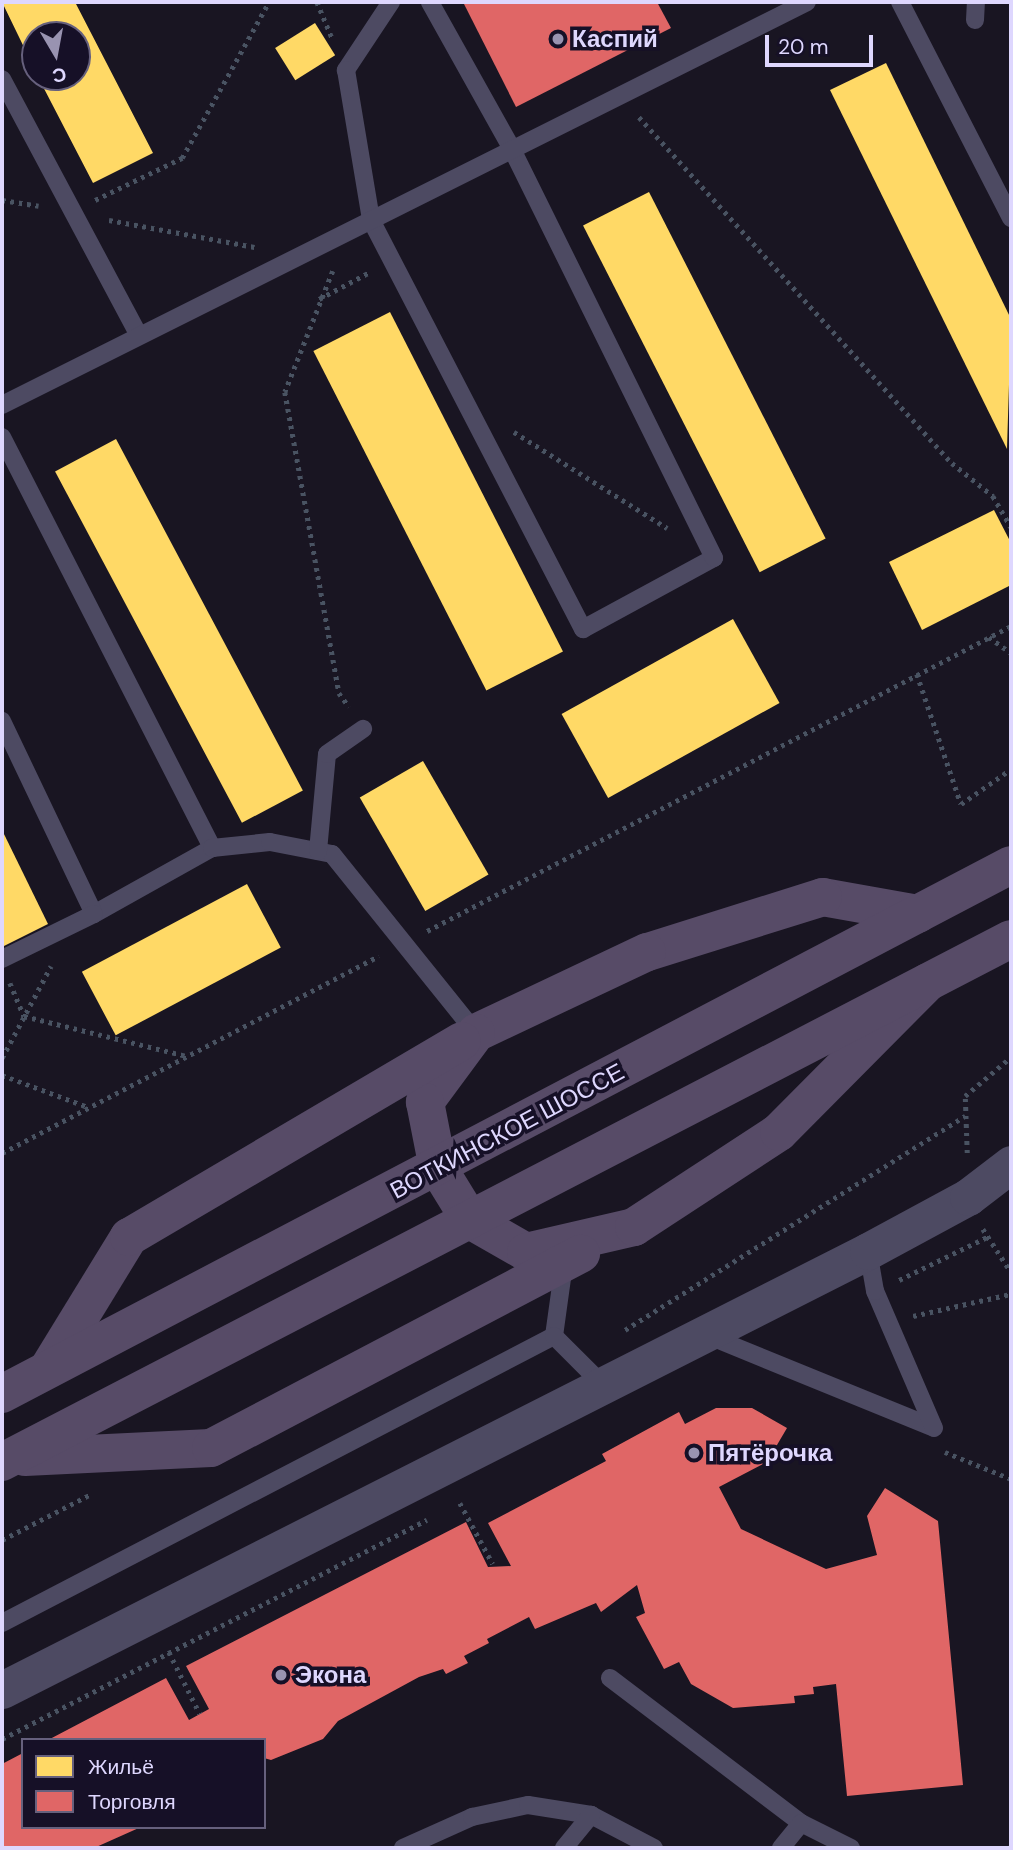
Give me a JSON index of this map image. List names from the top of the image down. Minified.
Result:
{"streets":{"main road":["ВОТКИНСКОЕ ШОССЕ"]},"places":["Каспий","Пятёрочка","Экона"],"legend":["Жильё","Торговля"],"scale_bar":"20 m","north":"bottom"}
